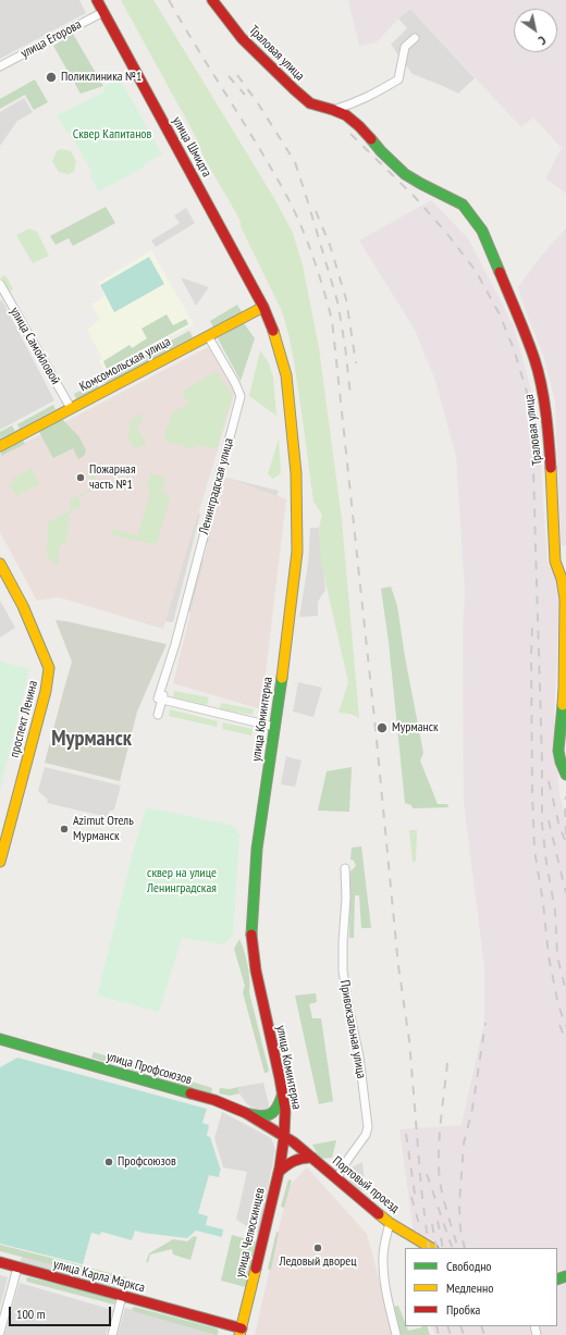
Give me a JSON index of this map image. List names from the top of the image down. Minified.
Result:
{"streets":{"street":["улица Егорова","Траловая улица","улица Шмидта","улица Самойловой","Комсомольская улица","Ленинградская улица","проспект Ленина","улица Коминтерна","Привокзальная улица","улица Профсоюзов","Портовый проезд","улица Челюскинцев","улица Карла Маркса"]},"crossings":[["улица Егорова","улица Шмидта"],["улица Шмидта","Комсомольская улица"],["улица Шмидта","улица Коминтерна"],["улица Самойловой","Комсомольская улица"],["Комсомольская улица","Ленинградская улица"],["Комсомольская улица","улица Коминтерна"],["улица Коминтерна","улица Профсоюзов"],["улица Коминтерна","Портовый проезд"],["улица Коминтерна","улица Челюскинцев"],["Привокзальная улица","Портовый проезд"],["улица Профсоюзов","Портовый проезд"],["улица Профсоюзов","улица Челюскинцев"],["Портовый проезд","улица Челюскинцев"],["улица Челюскинцев","улица Карла Маркса"]],"districts":["Мурманск"],"parks":["Сквер Капитанов","сквер на улице Ленинградская"],"places":["Поликлиника №1","Пожарная часть №1","Мурманск","Azimut Отель Мурманск","Профсоюзов","Ледовый дворец"],"legend":["Свободно","Медленно","Пробка"],"scale_bar":"100 m","north":"bottom right"}
